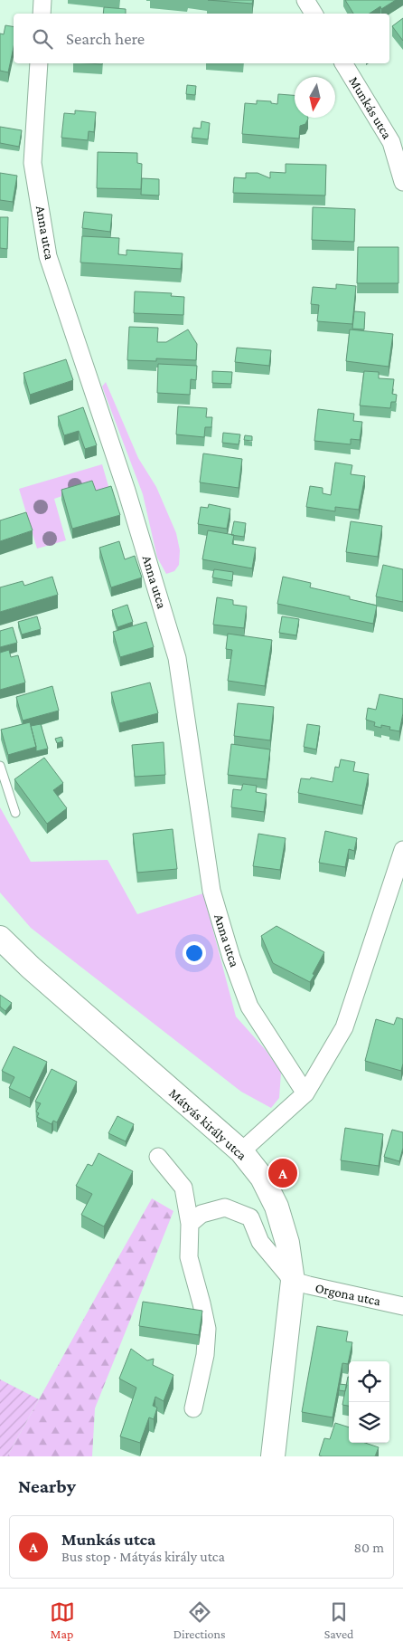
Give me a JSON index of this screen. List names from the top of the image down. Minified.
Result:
{"streets":{"main road":["Mátyás király utca"],"street":["Munkás utca","Anna utca","Orgona utca"]},"crossings":[["Mátyás király utca","Orgona utca"]],"north":"bottom","page":{"search":"Search here","pins":"A","heading":"Nearby","list":[{"mark":"A","name":"Munkás utca","note":"Bus stop · Mátyás király utca","value":"80 m"}],"nav":["Map","Directions","Saved"]}}
